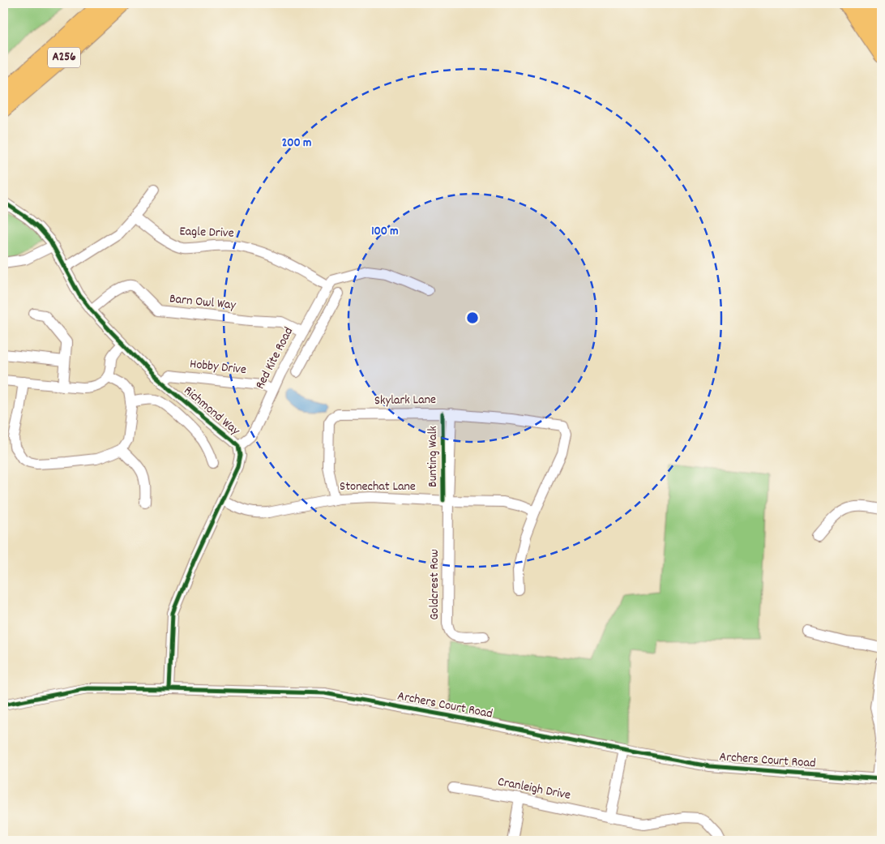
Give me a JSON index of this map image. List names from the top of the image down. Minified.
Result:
{"streets":{"highway":["A256"],"street":["Eagle Drive","Barn Owl Way","Red Kite Road","Hobby Drive","Skylark Lane","Richmond Way","Stonechat Lane","Goldcrest Row","Archers Court Road","Cranleigh Drive"],"cycle path":["Bunting Walk"]},"crossings":[["Eagle Drive","Red Kite Road"],["Barn Owl Way","Red Kite Road"],["Barn Owl Way","Richmond Way"],["Red Kite Road","Hobby Drive"],["Red Kite Road","Richmond Way"],["Hobby Drive","Richmond Way"],["Skylark Lane","Stonechat Lane"],["Richmond Way","Stonechat Lane"],["Richmond Way","Archers Court Road"],["Stonechat Lane","Goldcrest Row"]],"rings":["200 m","100 m"]}
